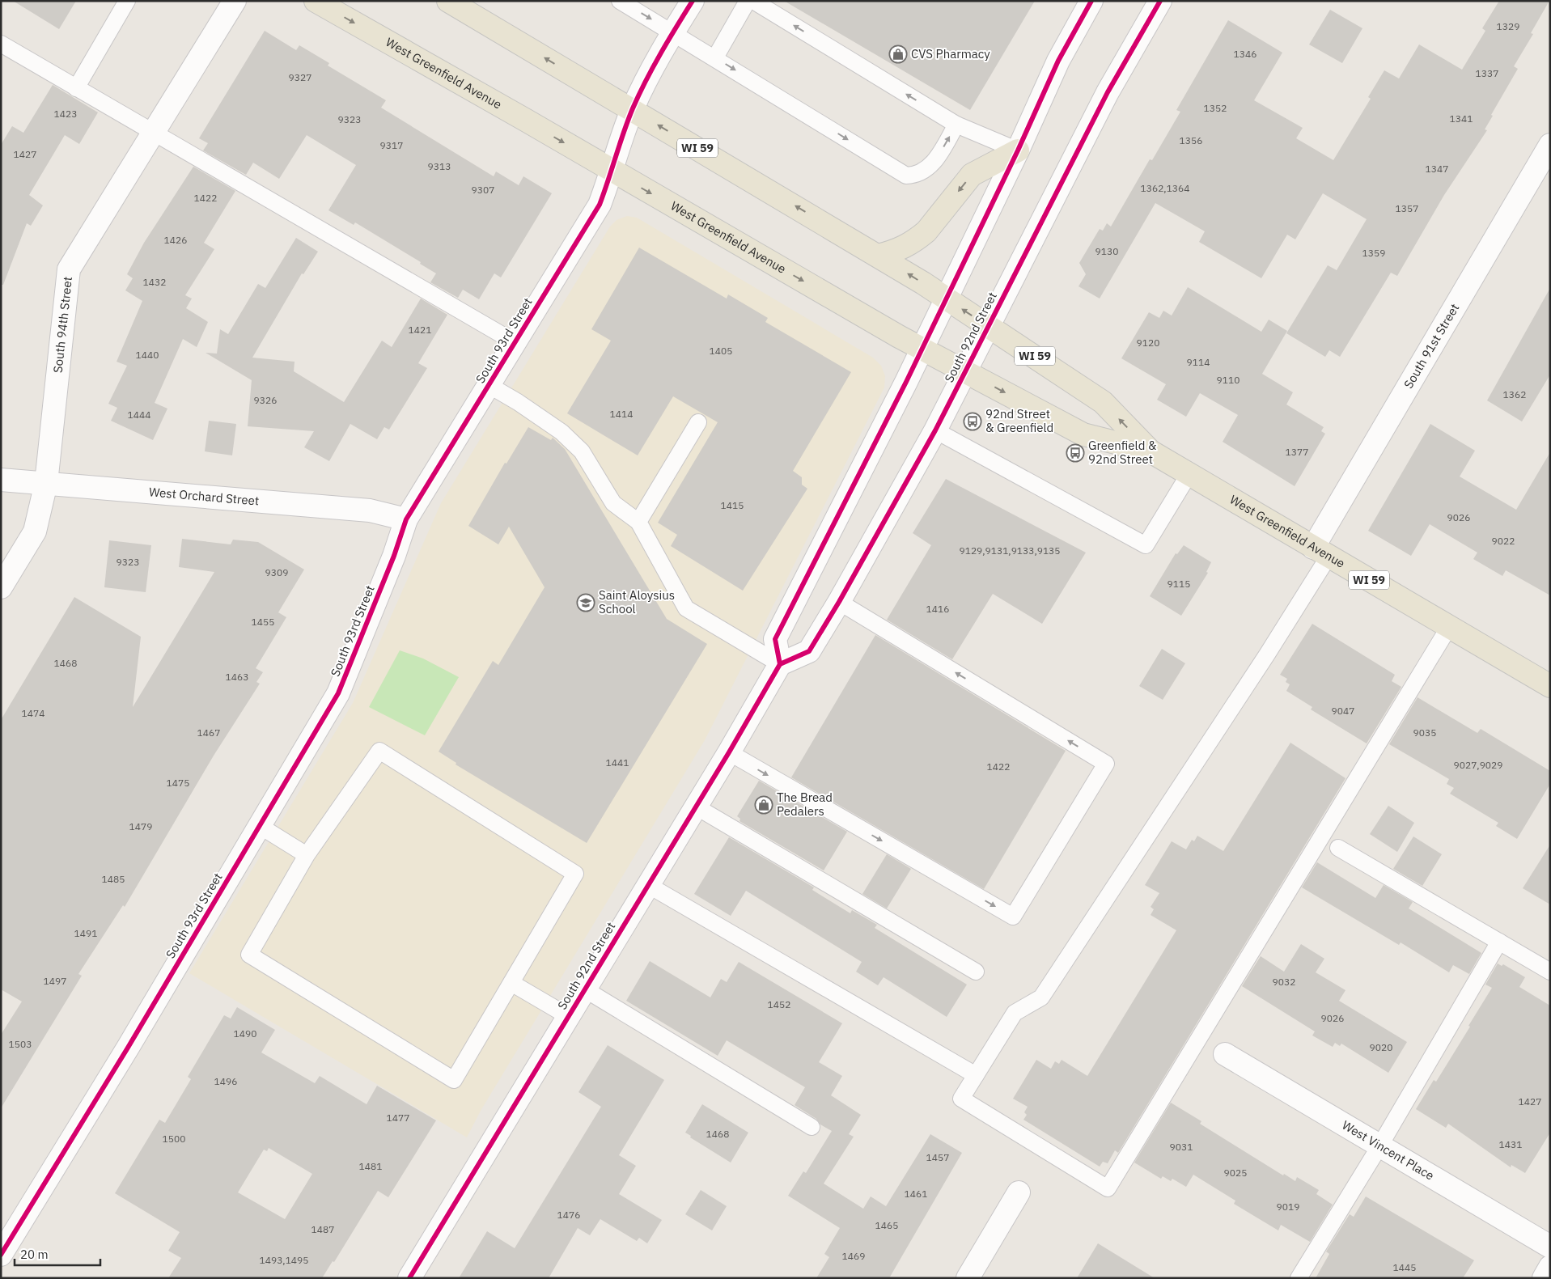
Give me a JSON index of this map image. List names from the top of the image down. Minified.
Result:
{"streets":{"main road":["West Greenfield Avenue","WI 59"],"street":["South 94th Street","South 92nd Street","South 93rd Street","South 91st Street","West Orchard Street","West Vincent Place"]},"crossings":[["West Greenfield Avenue","South 92nd Street"],["West Greenfield Avenue","South 93rd Street"],["West Greenfield Avenue","South 91st Street"],["South 94th Street","West Orchard Street"],["South 93rd Street","West Orchard Street"]],"places":{"shop":["CVS Pharmacy","The Bread Pedalers"],"bus stop":["92nd Street & Greenfield","Greenfield & 92nd Street"],"school or university":["Saint Aloysius School"]},"house_numbers":["1329","1346","1337","9327","1352","1423","1341","9323","1356","9317","1427","9313","1347","1362,1364","9307","1422","1357","1426","9130","1359","1432","1421","9120","1405","1440","9114","9110","1362","9326","1414","1444","1377","1415","9026","9022","9129,9131,9133,9135","9323","9309","9115","1416","1455","1468","1463","9047","1474","1467","9035","1441","9027,9029","1422","1475","1479","1485","1491","1497","9032","1452","9026","1490","1503","9020","1496","1427","1477","1468","1500","1431","9031","1457","1481","9025","1461","9019","1476","1465","1487","1469","1493,1495","1445"],"scale_bar":"20 m"}
